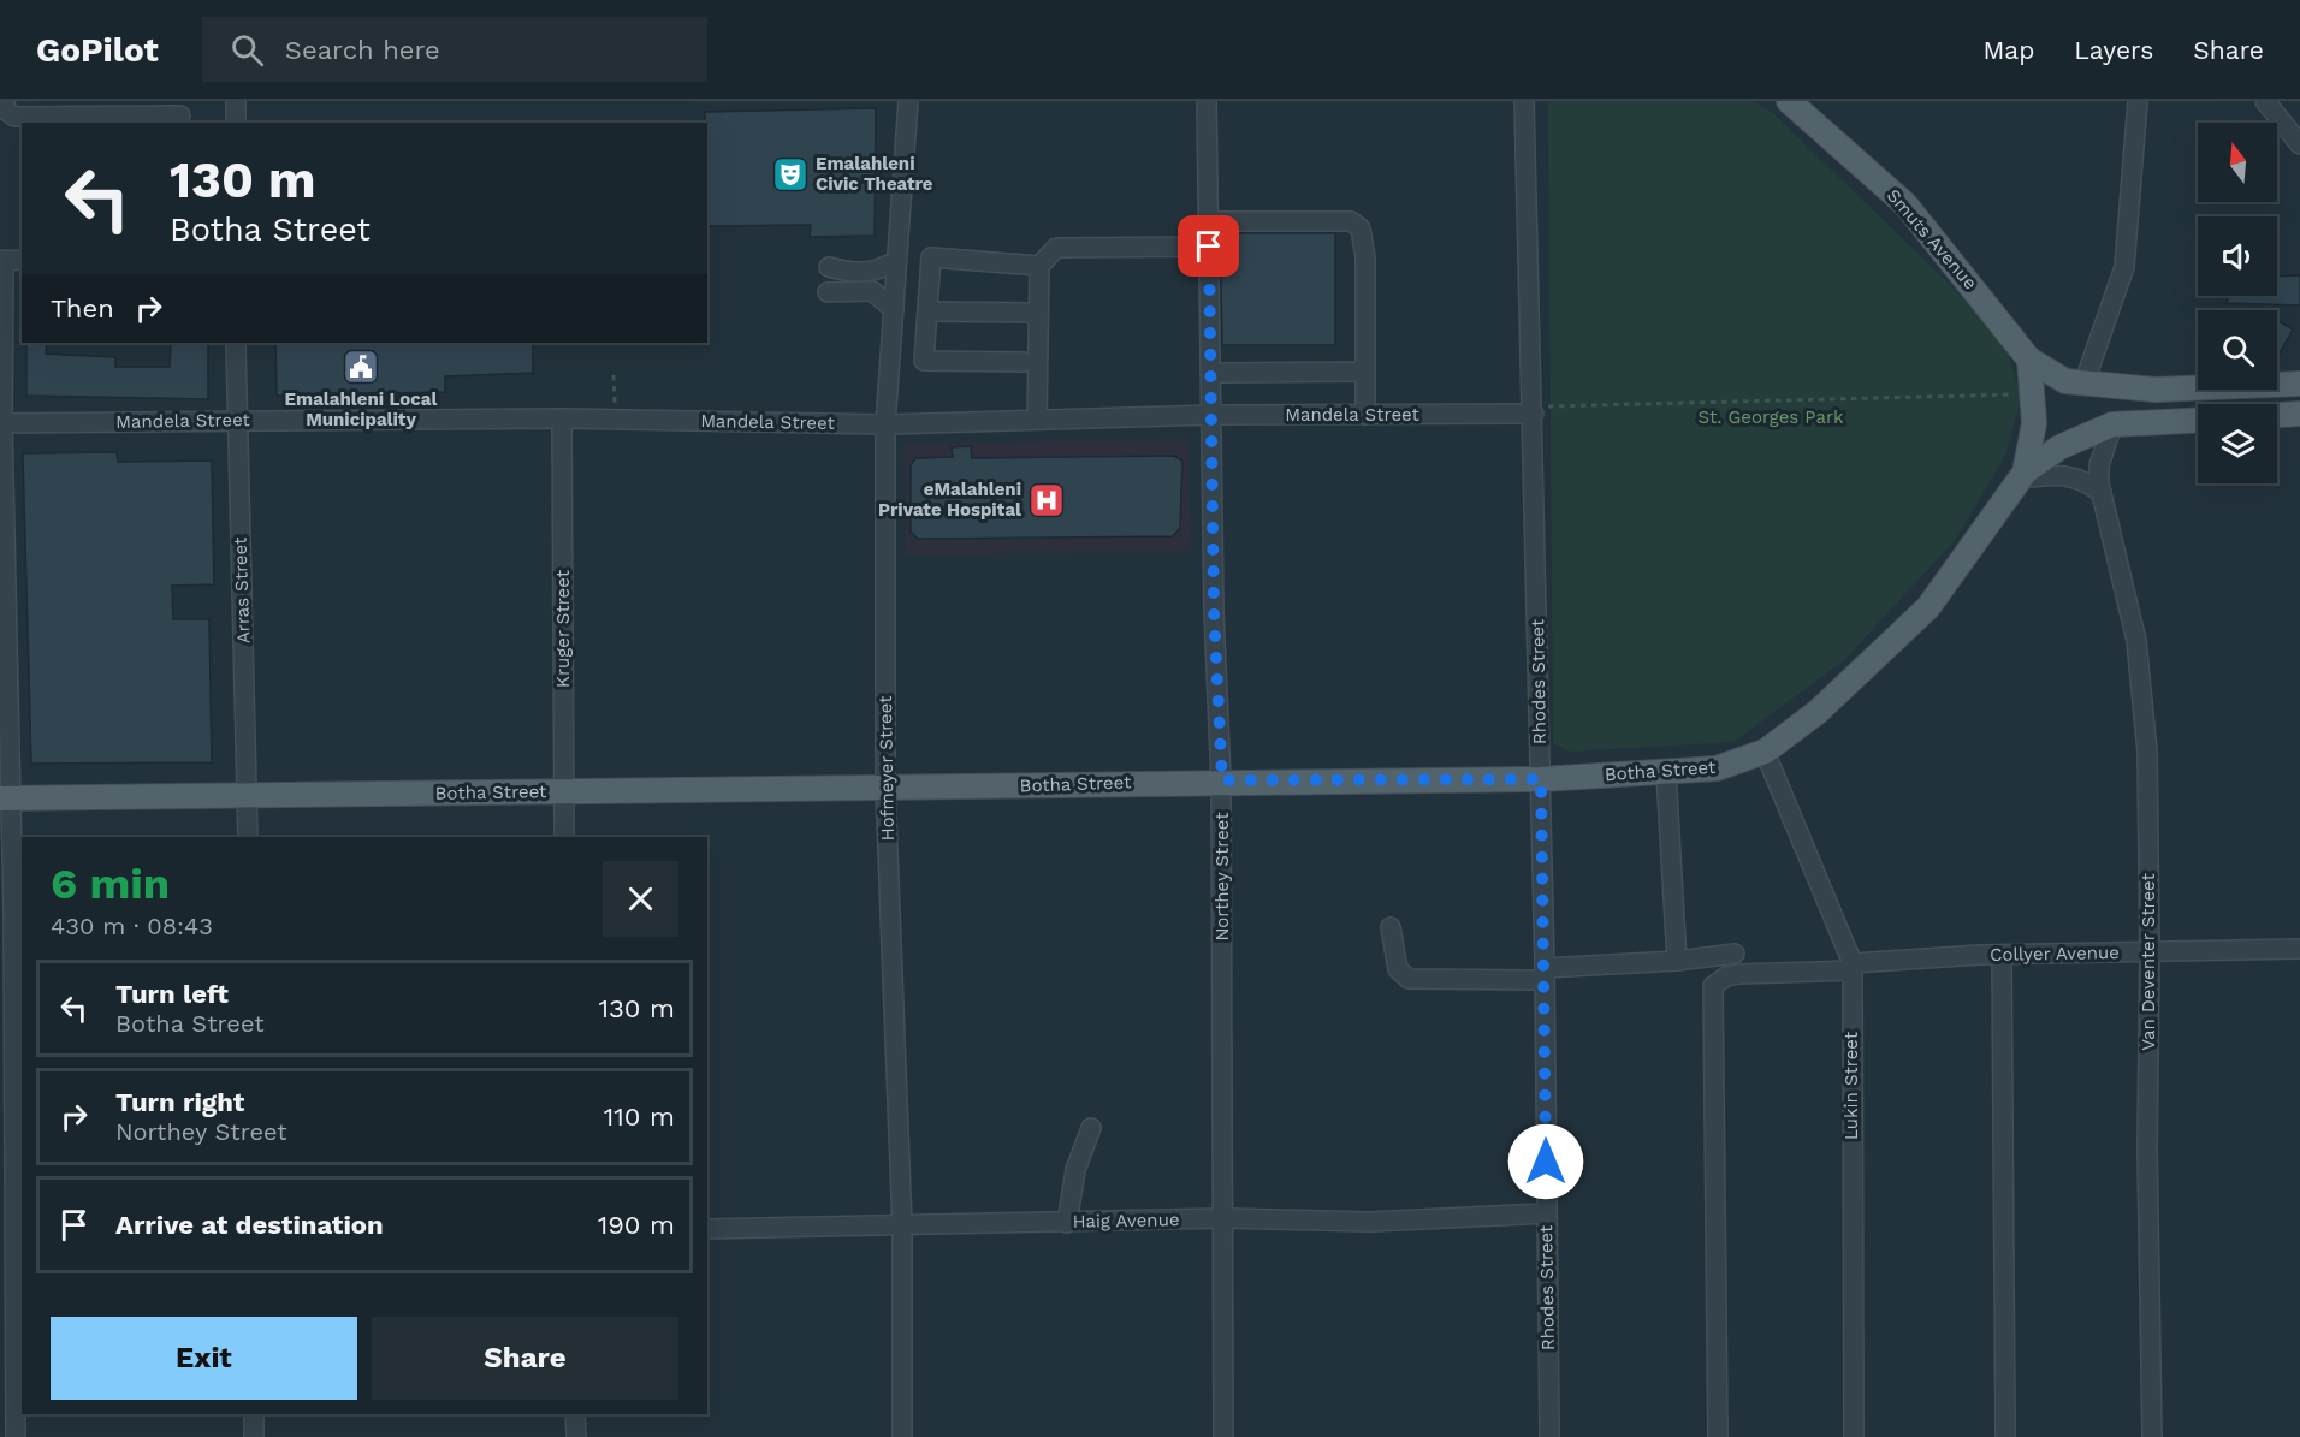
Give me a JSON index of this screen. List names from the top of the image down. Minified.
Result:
{"streets":{"main road":["Smuts Avenue","Botha Street"],"street":["Mandela Street","Arras Street","Kruger Street","Rhodes Street","Hofmeyer Street","Northey Street","Collyer Avenue","Van Deventer Street","Lukin Street","Haig Avenue"]},"crossings":[["Mandela Street","Arras Street"],["Mandela Street","Kruger Street"],["Mandela Street","Rhodes Street"],["Mandela Street","Hofmeyer Street"],["Mandela Street","Northey Street"],["Arras Street","Botha Street"],["Kruger Street","Botha Street"],["Rhodes Street","Botha Street"],["Rhodes Street","Haig Avenue"],["Hofmeyer Street","Botha Street"],["Hofmeyer Street","Haig Avenue"],["Botha Street","Northey Street"],["Botha Street","Lukin Street"],["Northey Street","Haig Avenue"],["Collyer Avenue","Van Deventer Street"],["Collyer Avenue","Lukin Street"]],"parks":["St. Georges Park"],"places":{"theatre":["Emalahleni Civic Theatre"],"public building":["Emalahleni Local Municipality"],"hospital":["eMalahleni Private Hospital"]},"north":"top","page":{"header":"GoPilot","search":"Search here","nav":["Map","Layers","Share"],"turn":["130 m","Botha Street"],"then":"Then","heading":["6 min","430 m · 08:43"],"list":[{"name":"Turn left","note":"Botha Street","value":"130 m"},{"name":"Turn right","note":"Northey Street","value":"110 m"},{"name":"Arrive at destination","value":"190 m"}],"buttons":["Exit","Share"]}}
